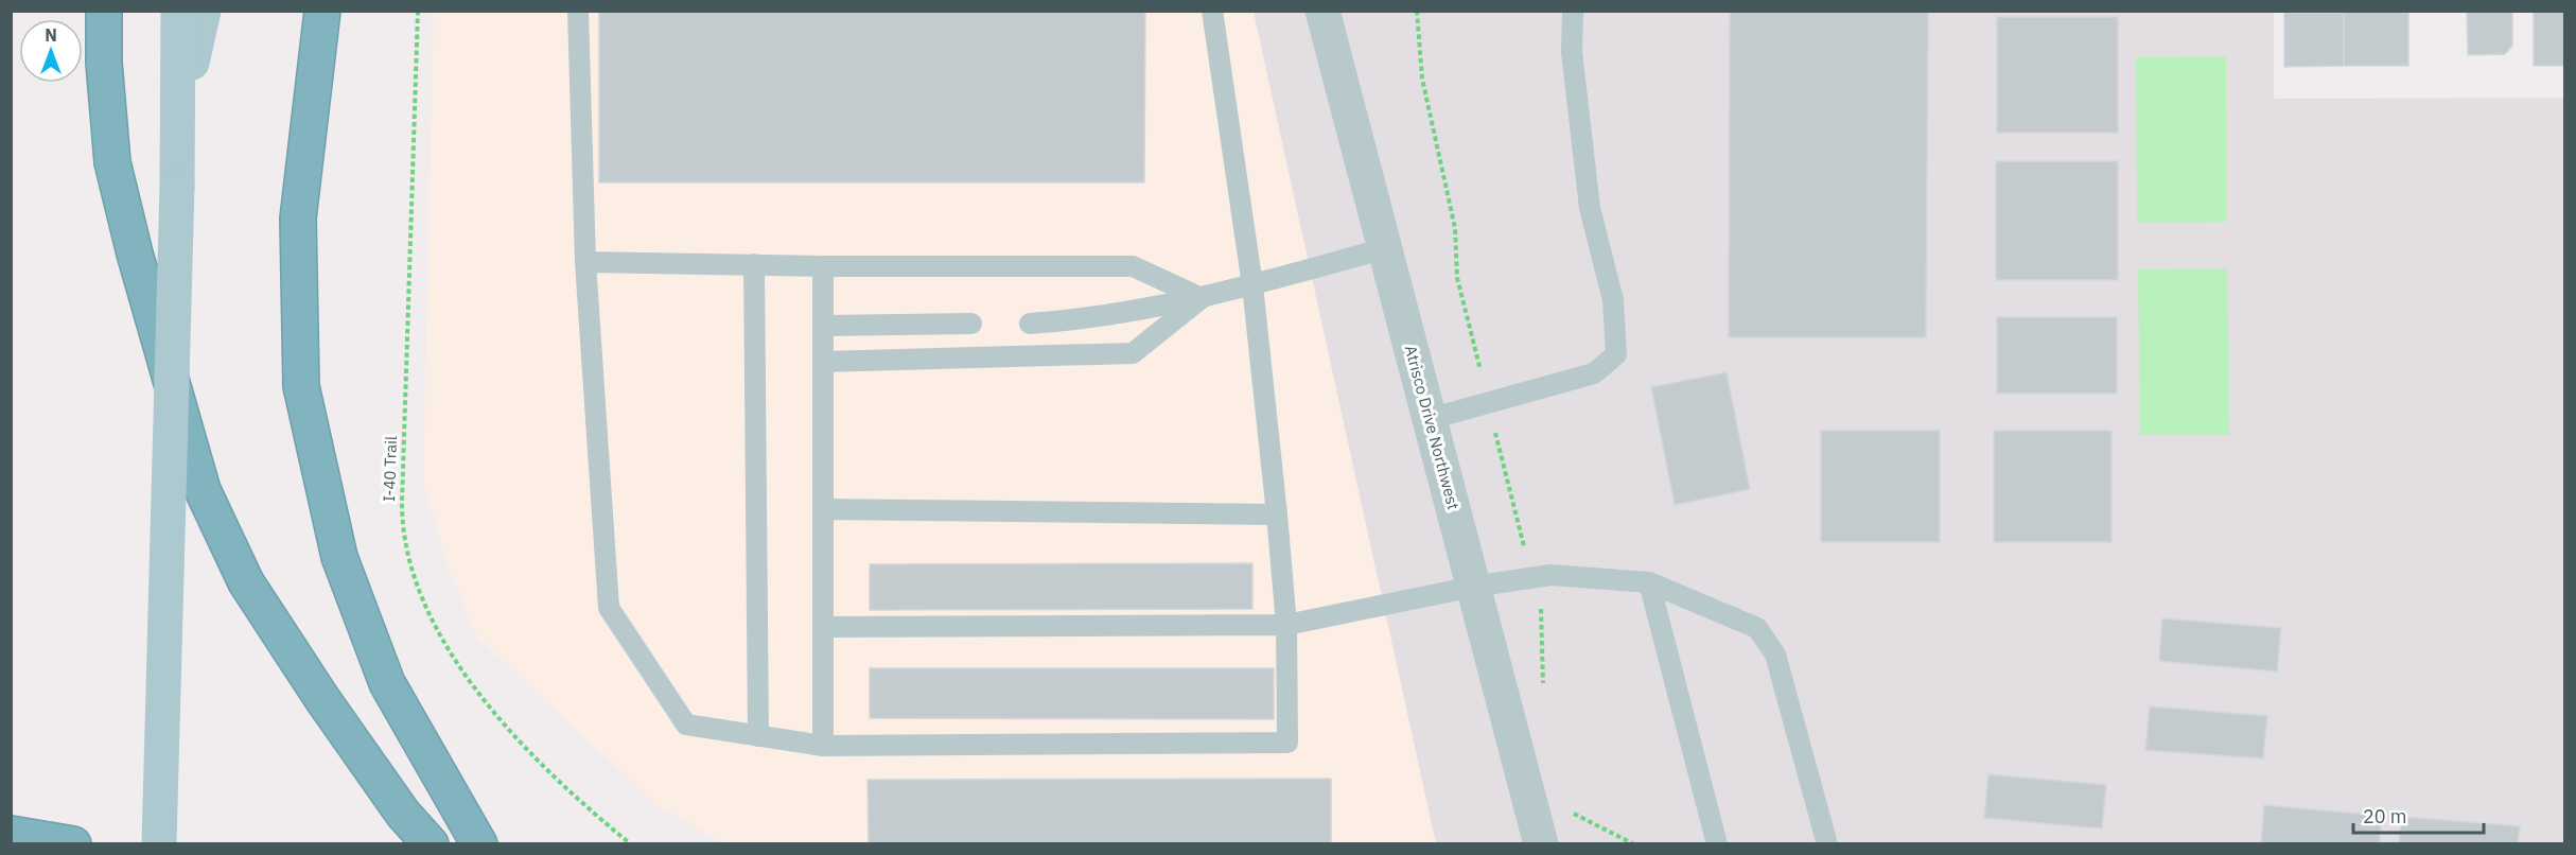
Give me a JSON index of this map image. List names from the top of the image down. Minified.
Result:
{"streets":{"street":["Atrisco Drive Northwest"],"path":["I-40 Trail"]},"scale_bar":"20 m","north":"top"}
